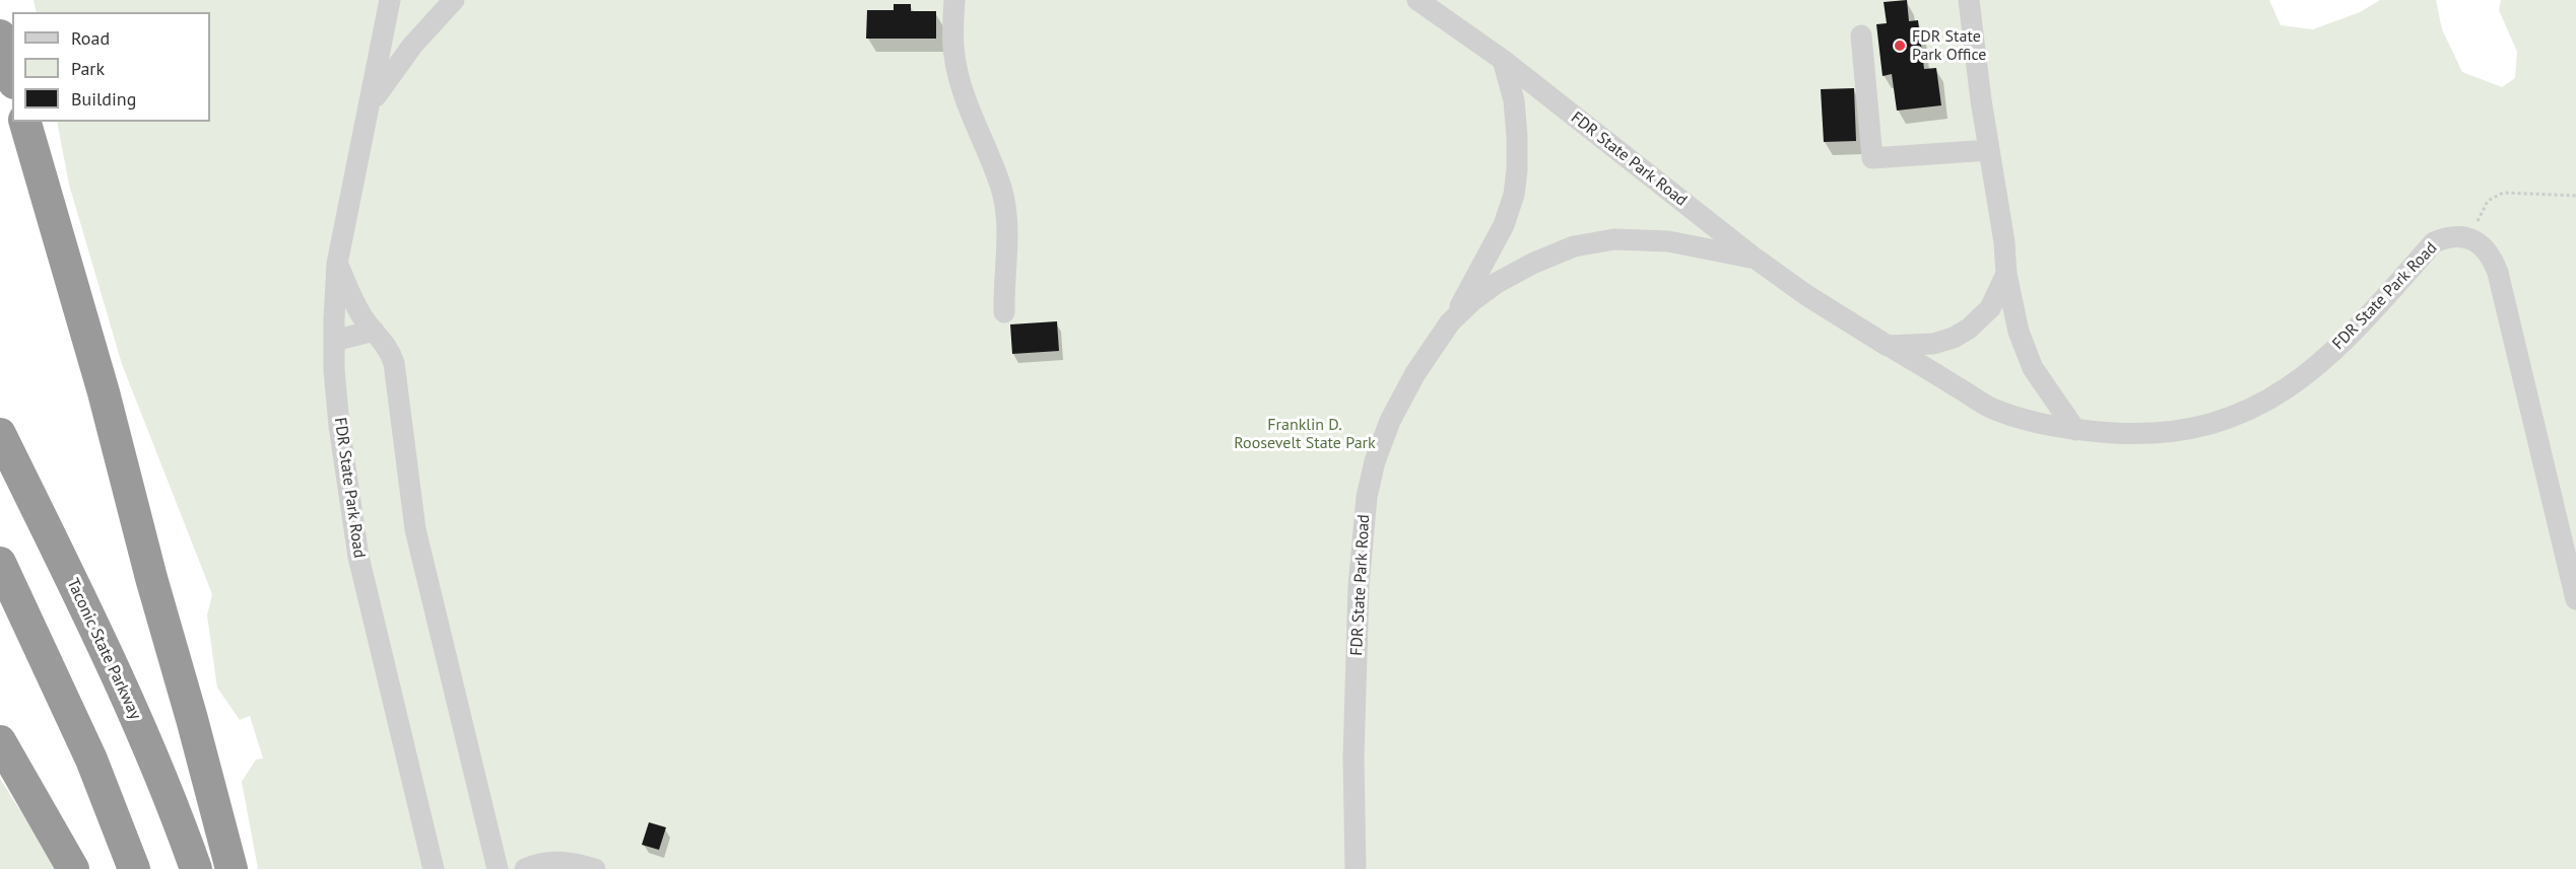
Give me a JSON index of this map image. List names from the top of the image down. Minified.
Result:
{"streets":{"highway":["Taconic State Parkway"],"lane":["FDR State Park Road"]},"parks":["Franklin D. Roosevelt State Park"],"places":["FDR State Park Office"],"legend":["Road","Park","Building"]}
